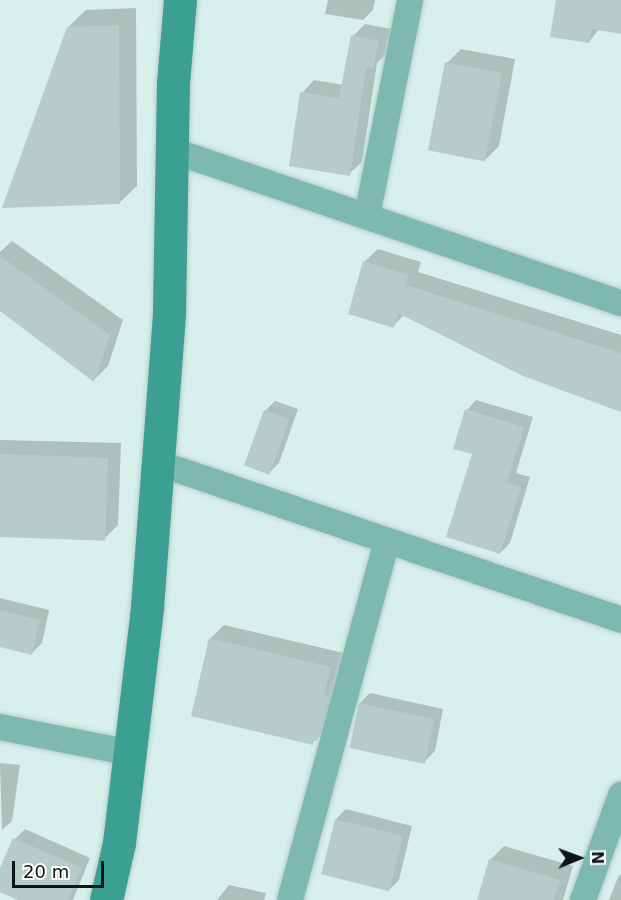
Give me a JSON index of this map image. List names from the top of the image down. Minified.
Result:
{"scale_bar":"20 m","north":"right"}
